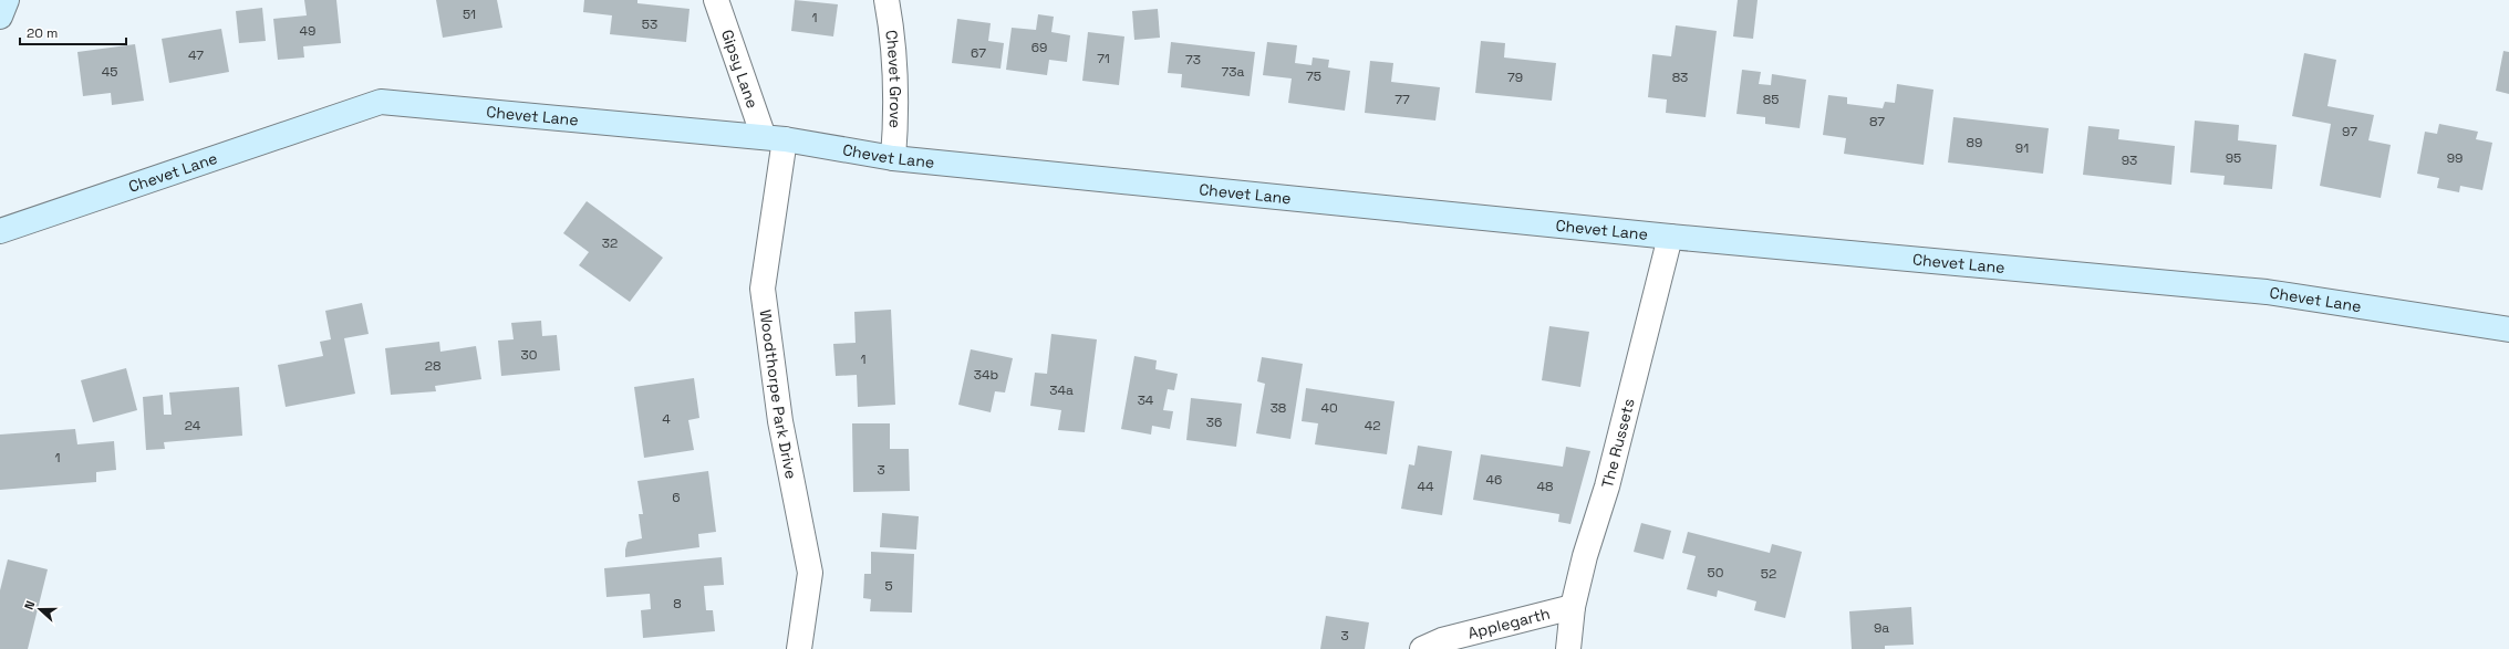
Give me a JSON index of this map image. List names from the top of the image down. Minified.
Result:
{"streets":{"main road":["Chevet Lane"],"street":["Gipsy Lane","Chevet Grove","Woodthorpe Park Drive","The Russets","Applegarth"]},"crossings":[["Gipsy Lane","Chevet Lane"],["Gipsy Lane","Woodthorpe Park Drive"],["Chevet Grove","Chevet Lane"],["Chevet Lane","Woodthorpe Park Drive"],["Chevet Lane","The Russets"],["The Russets","Applegarth"]],"house_numbers":["51","1","53","49","69","67","47","71","73","45","73a","75","79","83","77","85","87","97","89","91","95","99","93","32","30","1","28","34b","34a","34","38","40","4","36","24","42","1","3","46","44","48","6","50","52","5","8","9a","3"],"scale_bar":"20 m","north":"left"}
